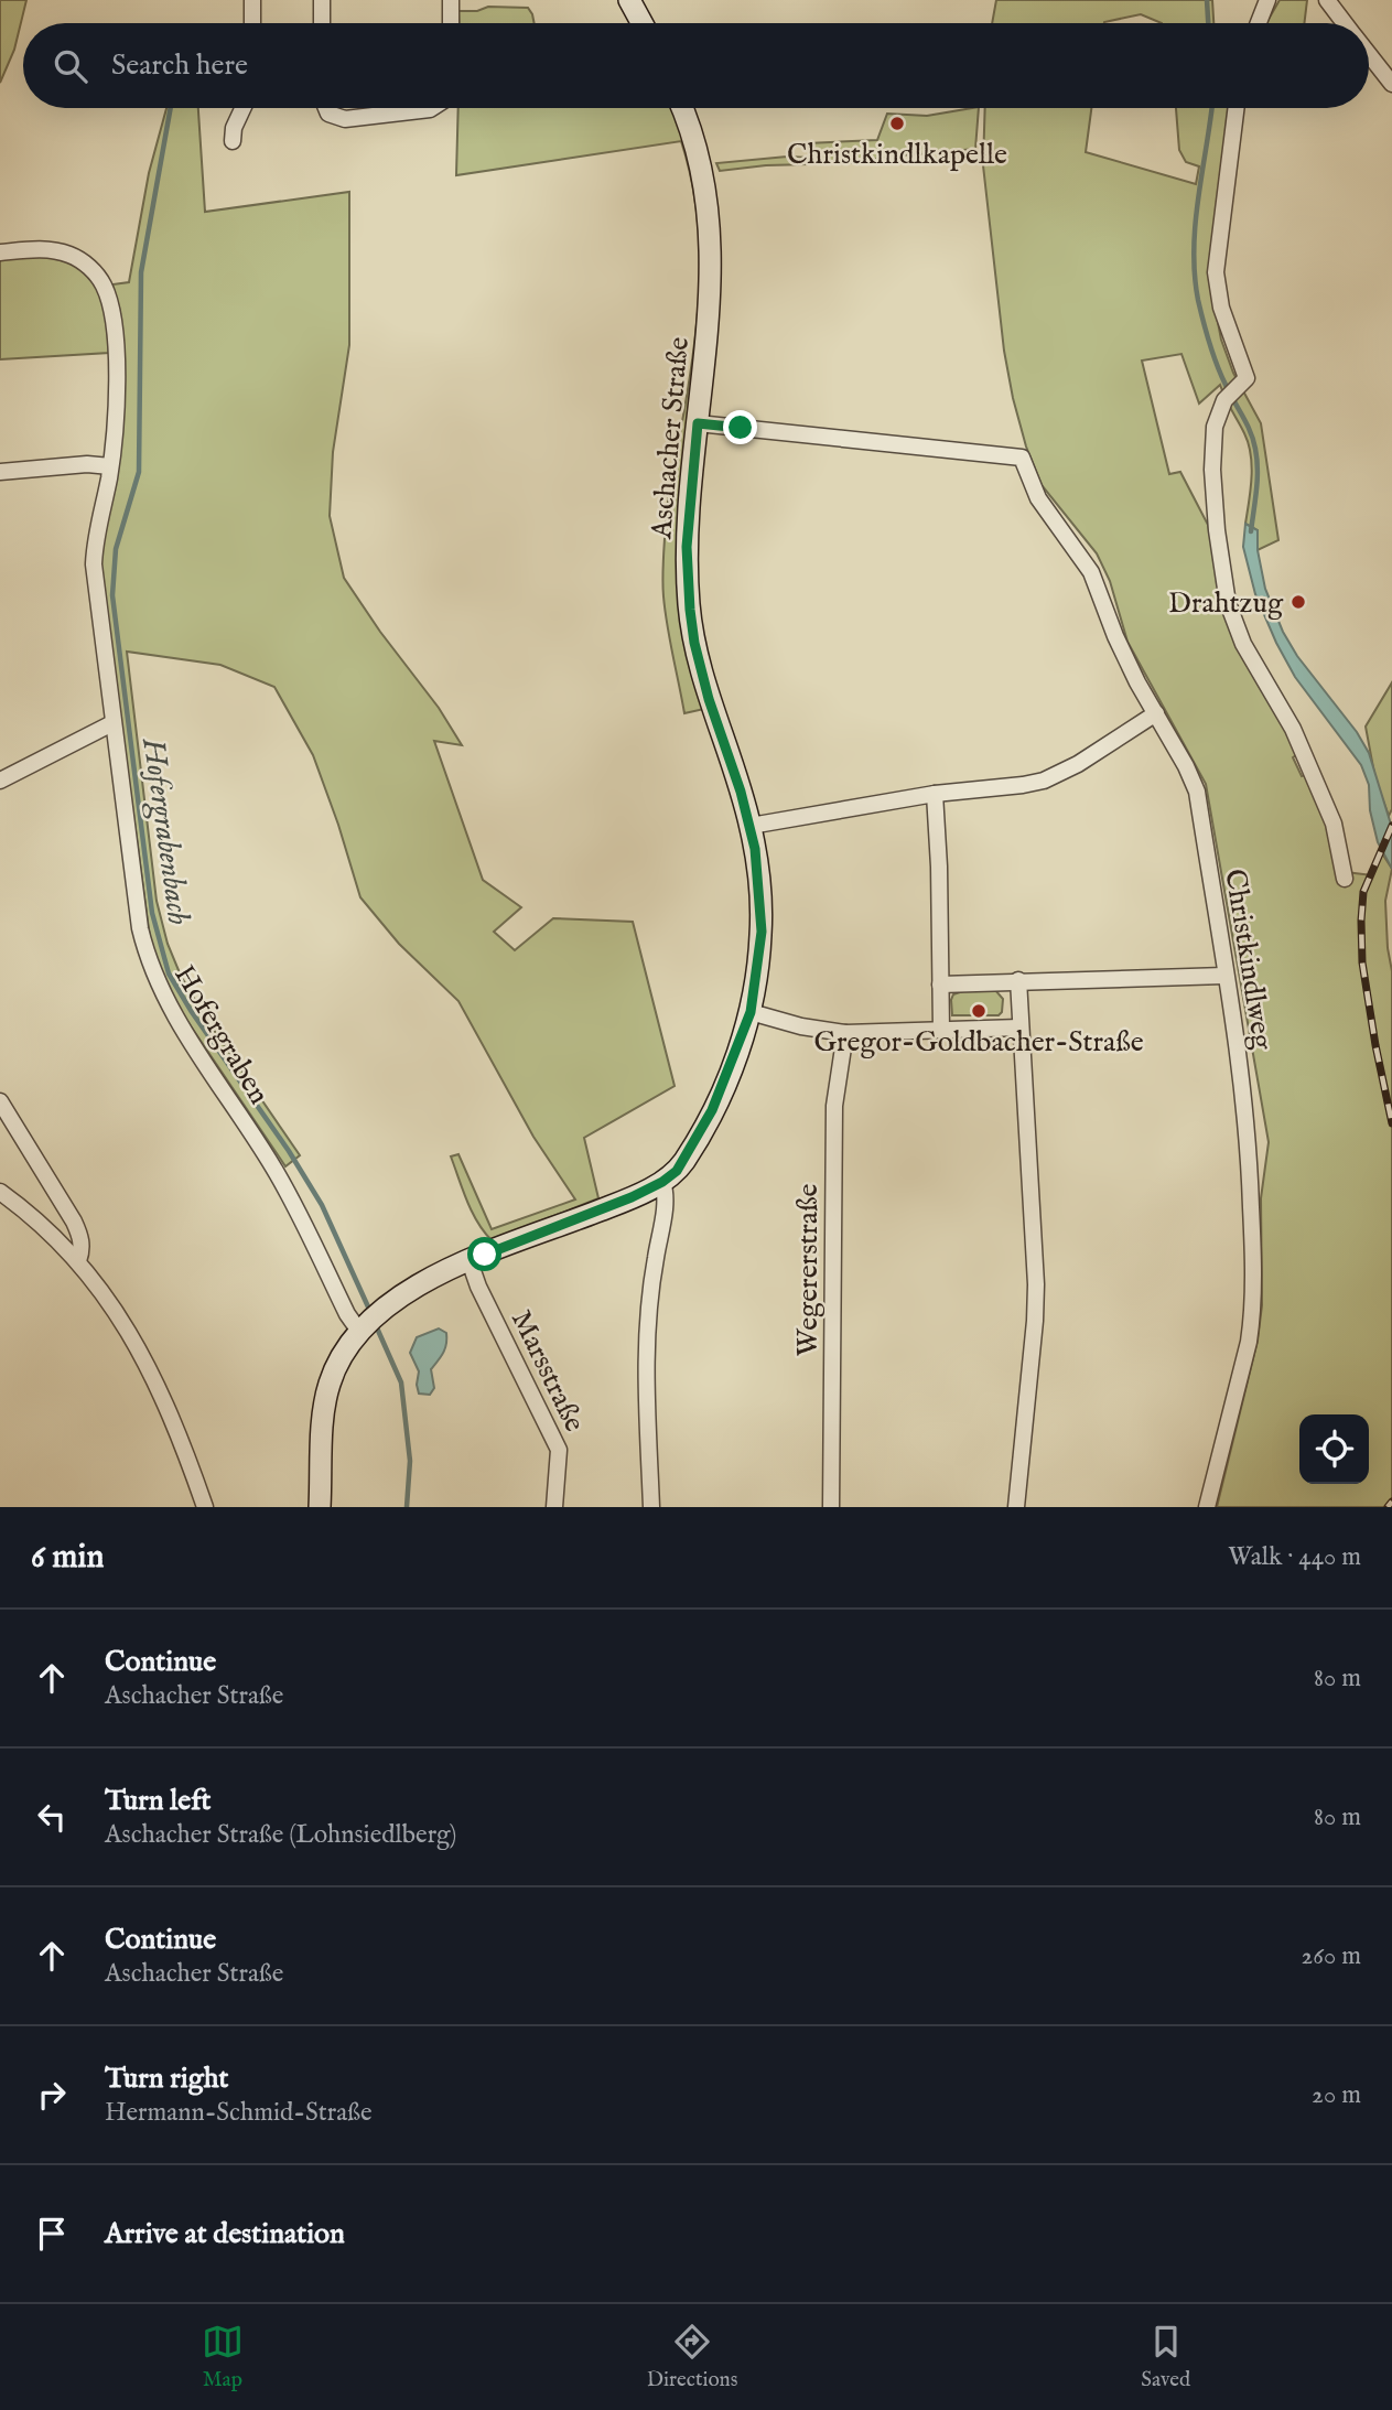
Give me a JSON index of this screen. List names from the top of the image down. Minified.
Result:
{"streets":{"street":["Aschacher Straße","Christkindlweg","Hofergraben","Wegererstraße","Marsstraße"]},"crossings":[["Aschacher Straße","Christkindlweg"]],"water":["Hofergrabenbach"],"places":["Christkindlkapelle","Drahtzug","Gregor-Goldbacher-Straße"],"page":{"search":"Search here","heading":["6 min","Walk · 440 m"],"list":[["Continue","Aschacher Straße","80 m"],["Turn left","Aschacher Straße (Lohnsiedlberg)","80 m"],["Continue","Aschacher Straße","260 m"],["Turn right","Hermann-Schmid-Straße","20 m"],"Arrive at destination"],"nav":["Map","Directions","Saved"]}}
